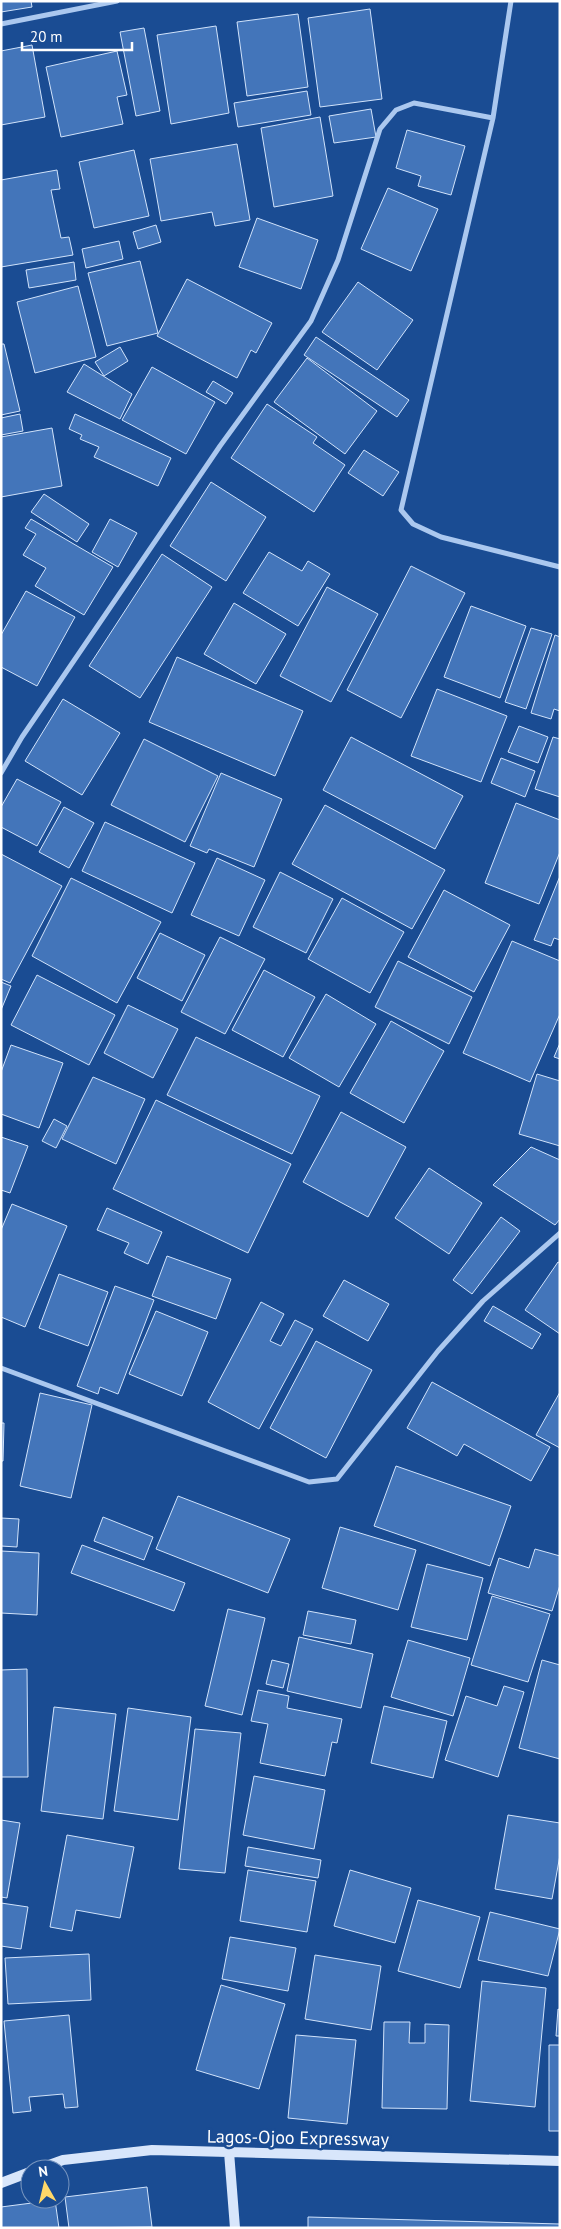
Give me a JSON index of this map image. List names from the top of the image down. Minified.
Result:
{"streets":{"main road":["Lagos-Ojoo Expressway"]},"scale_bar":"20 m","north":"top"}
